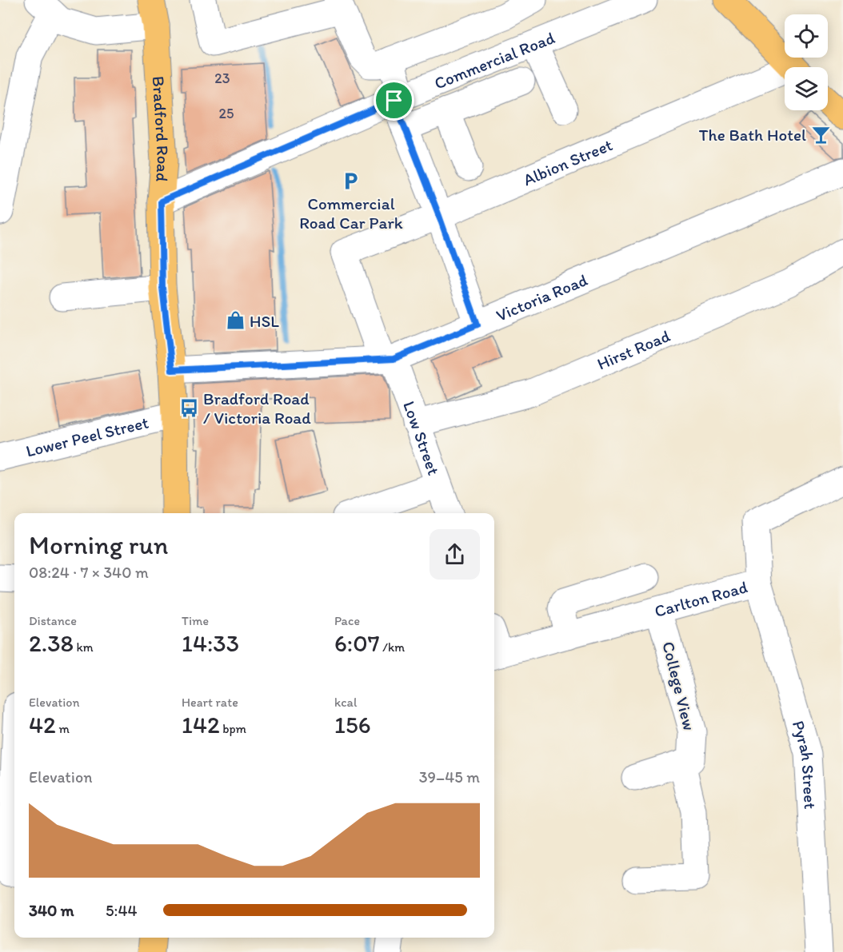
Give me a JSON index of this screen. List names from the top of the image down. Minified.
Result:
{"streets":{"main road":["Bradford Road"],"street":["Commercial Road","Albion Street","Victoria Road","Hirst Road","Lower Peel Street","Low Street","Carlton Road","College View","Pyrah Street"]},"crossings":[["Commercial Road","Bradford Road"],["Bradford Road","Victoria Road"],["Bradford Road","Lower Peel Street"],["Albion Street","Low Street"],["Victoria Road","Low Street"],["Hirst Road","Low Street"],["Carlton Road","College View"],["Carlton Road","Pyrah Street"]],"places":{"bar":["The Bath Hotel"],"parking":["Commercial Road Car Park"],"shop":["HSL"],"bus stop":["Bradford Road / Victoria Road"]},"house_numbers":["23","25"],"page":{"heading":["Morning run","08:24 · 7 × 340 m"],"stats":[["Distance","2.38 km"],["Time","14:33"],["Pace","6:07 /km"],["Elevation","42 m"],["Heart rate","142 bpm"],["kcal","156"]],"chart":["Elevation","39–45 m"],"list":[{"name":"340 m","note":"5:44"}]}}
